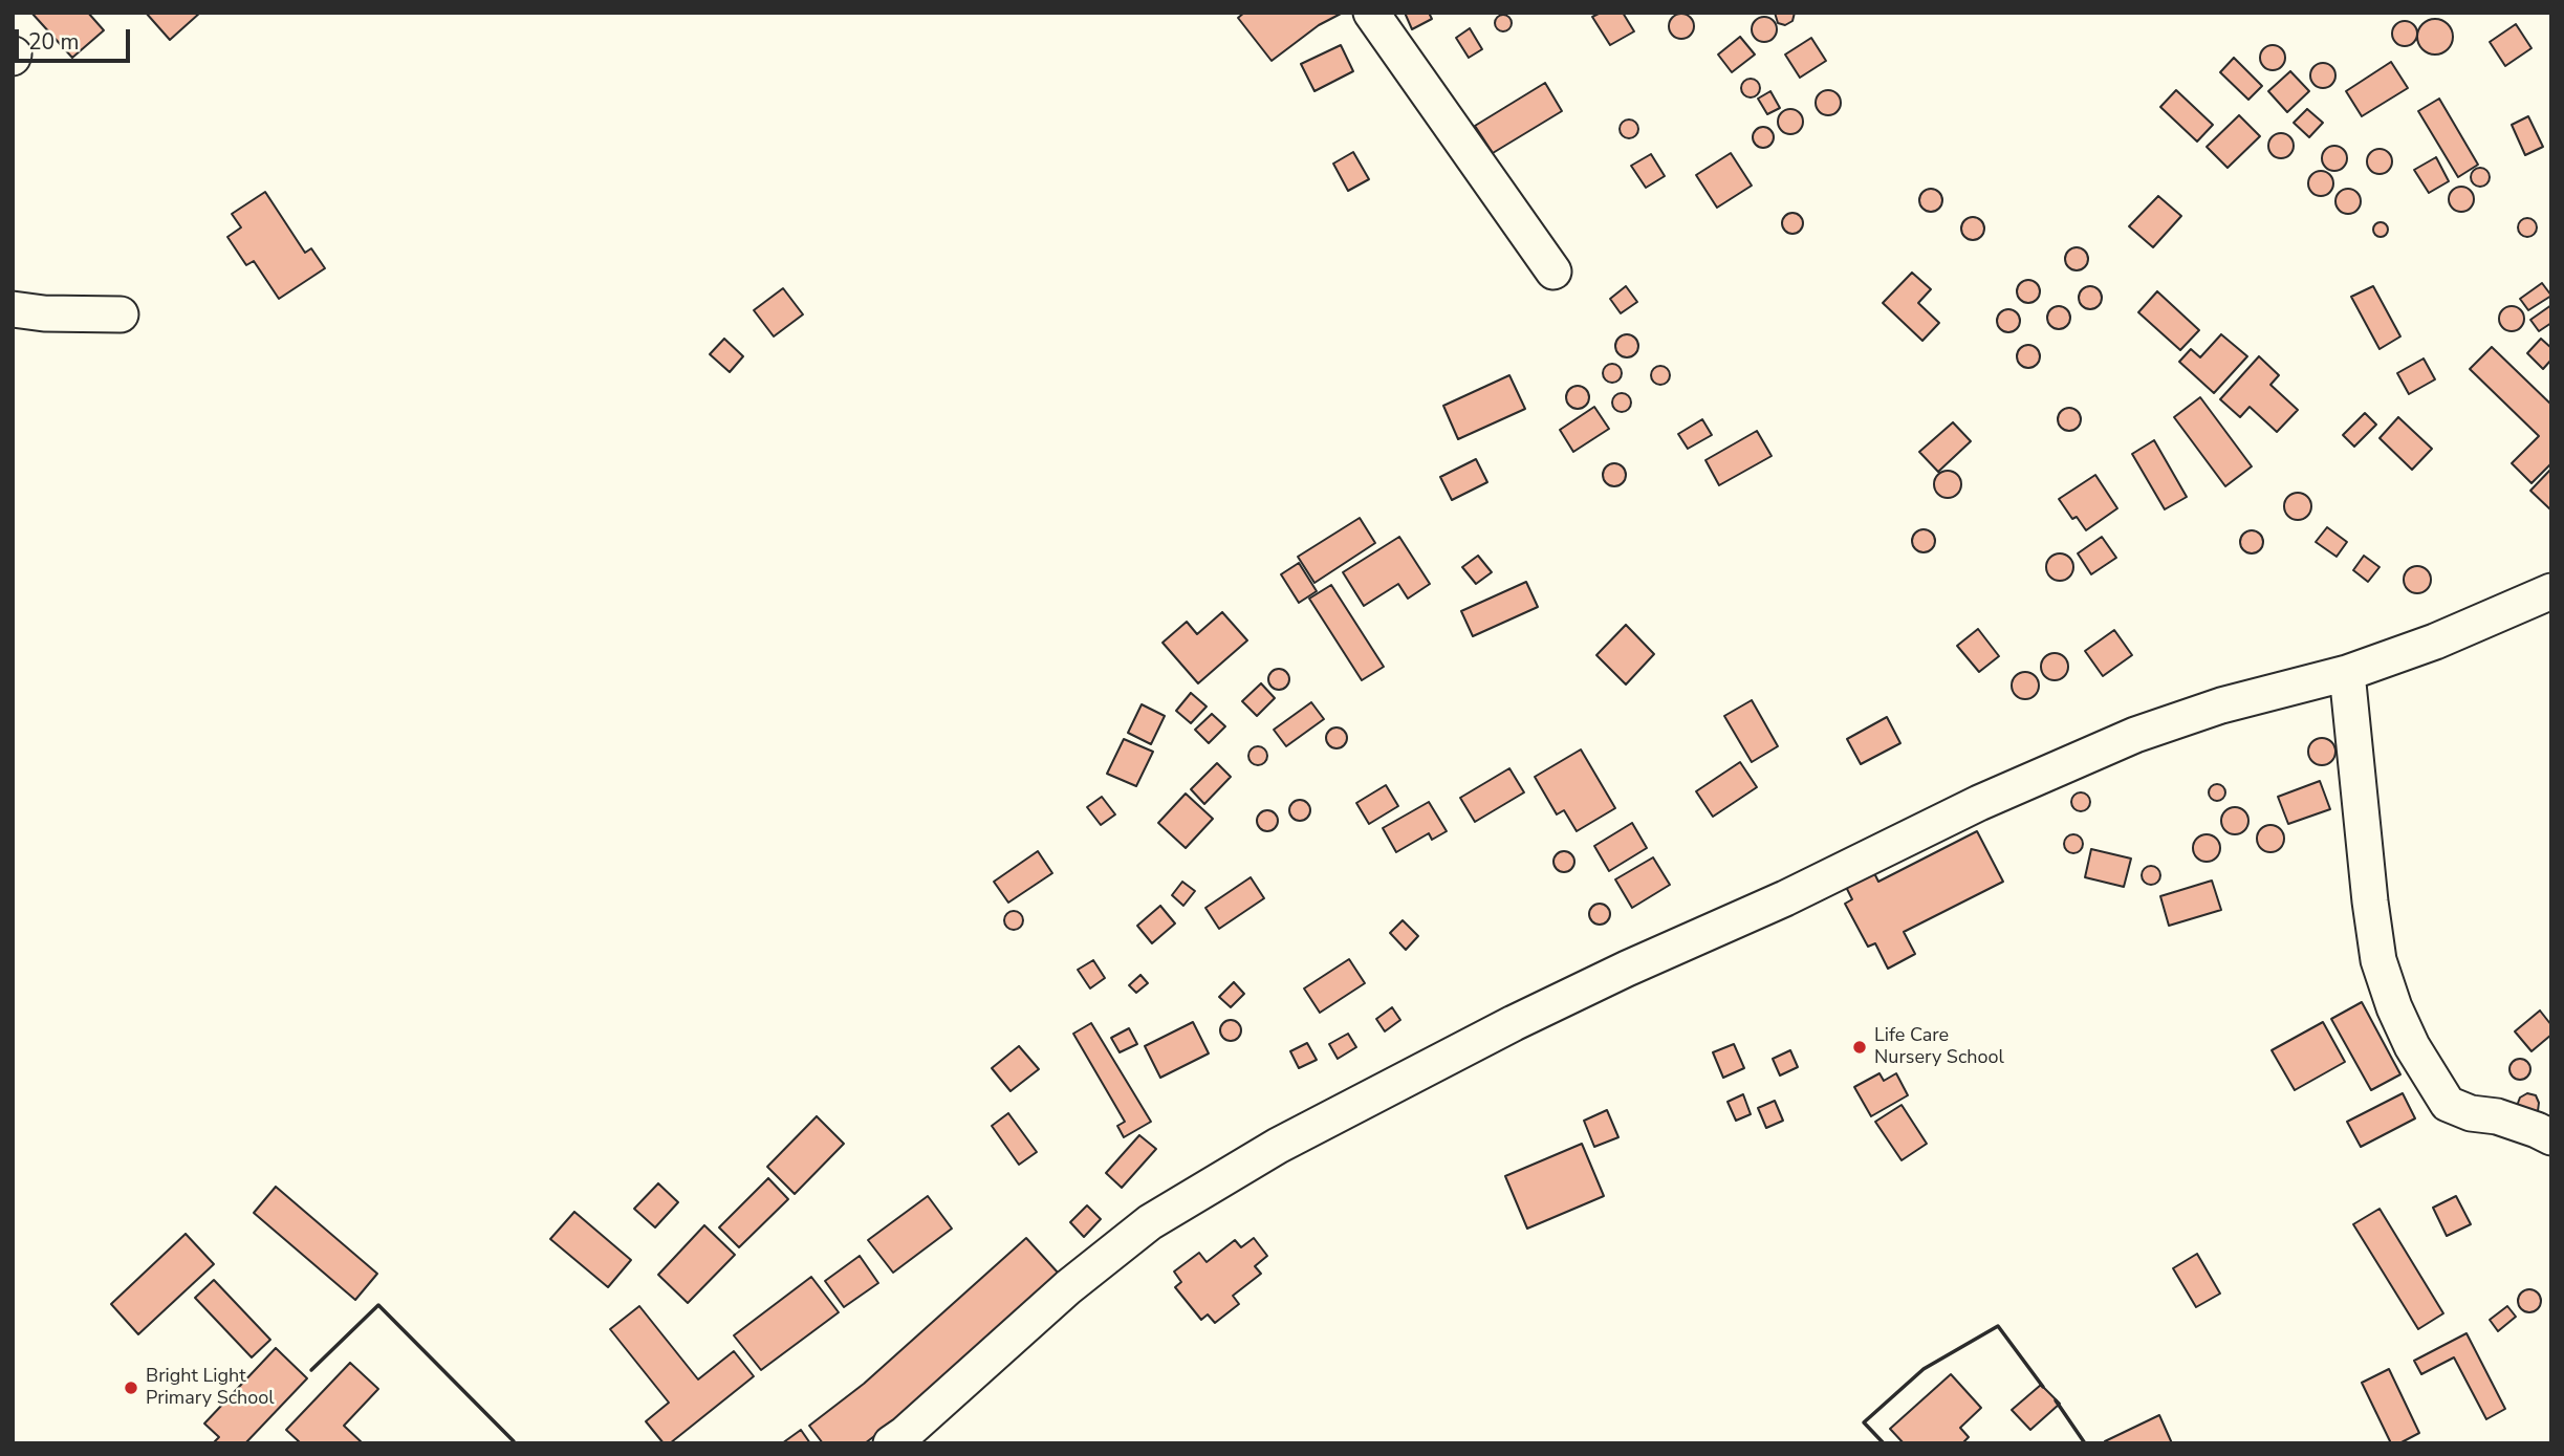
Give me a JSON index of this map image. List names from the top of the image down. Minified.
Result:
{"places":["Life Care Nursery School","Bright Light Primary School"],"scale_bar":"20 m"}
